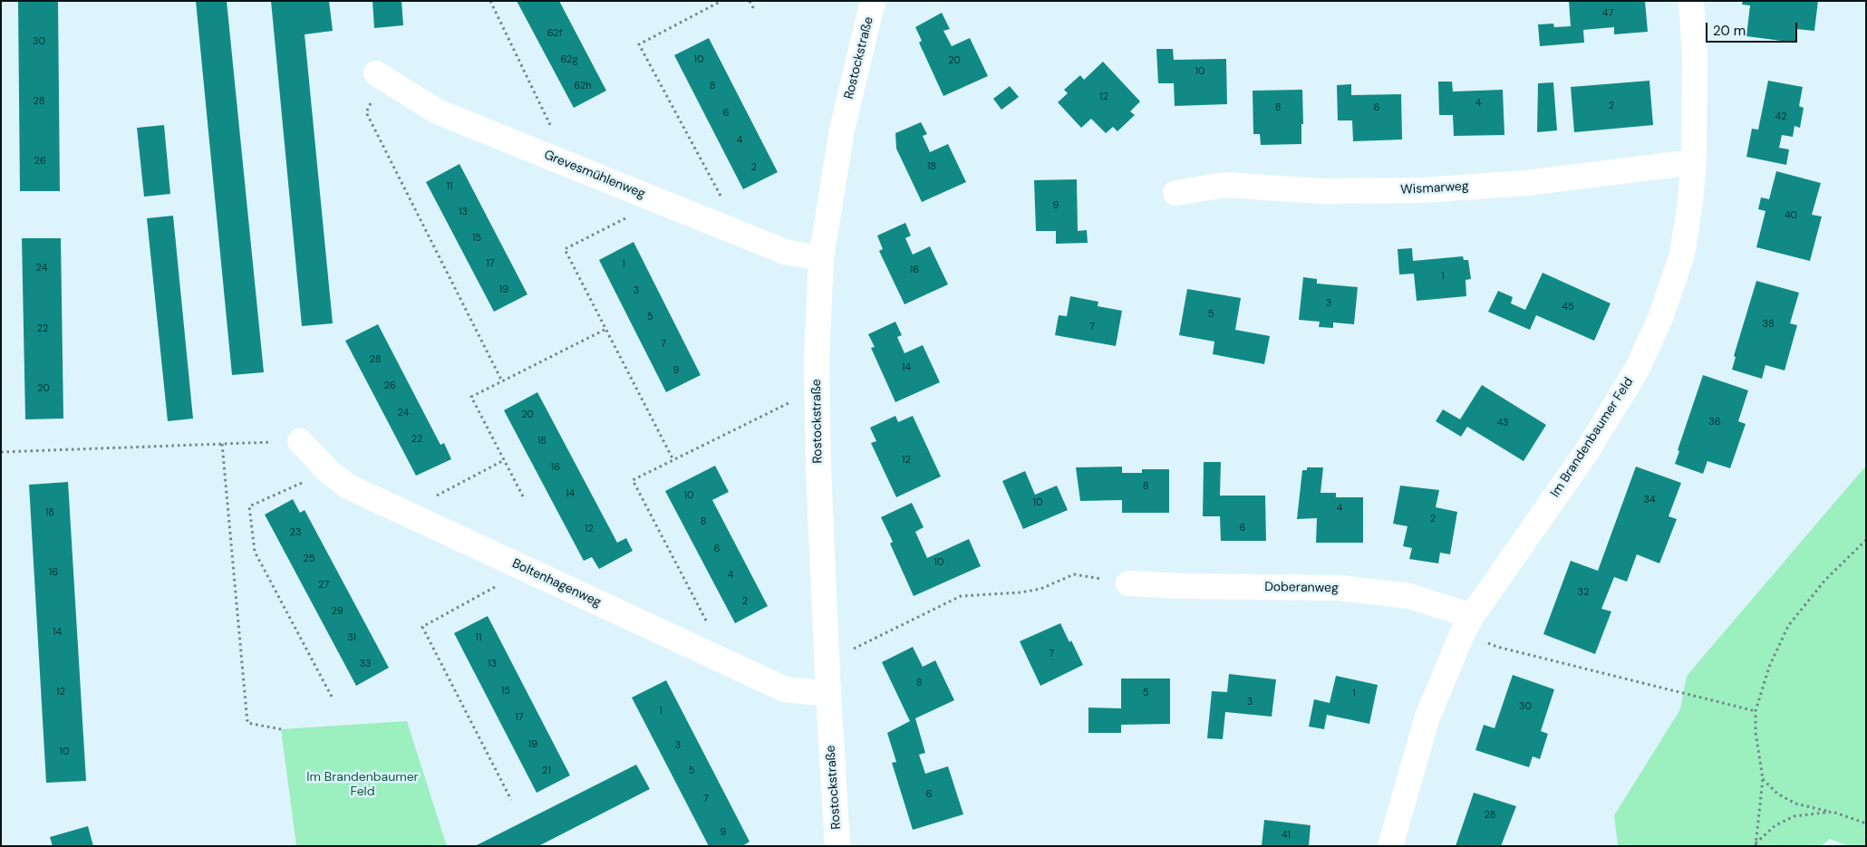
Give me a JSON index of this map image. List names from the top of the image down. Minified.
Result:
{"streets":{"street":["Rostockstraße","Grevesmühlenweg","Wismarweg","Im Brandenbaumer Feld","Boltenhagenweg","Doberanweg"]},"crossings":[["Rostockstraße","Grevesmühlenweg"],["Rostockstraße","Boltenhagenweg"],["Wismarweg","Im Brandenbaumer Feld"],["Im Brandenbaumer Feld","Doberanweg"]],"parks":["Im Brandenbaumer Feld"],"house_numbers":["47","62f","30","62g","10","20","10","62h","8","12","28","4","2","8","6","6","42","4","26","18","2","11","9","13","40","15","17","1","24","16","1","19","3","3","45","5","5","38","7","22","7","28","14","9","26","20","24","20","36","43","22","18","12","16","8","14","10","34","10","4","18","2","8","6","12","23","6","25","10","16","4","27","32","2","29","14","31","11","7","33","13","8","15","12","5","1","3","30","1","17","19","3","10","21","5","6","7","28","9","41"],"scale_bar":"20 m"}
